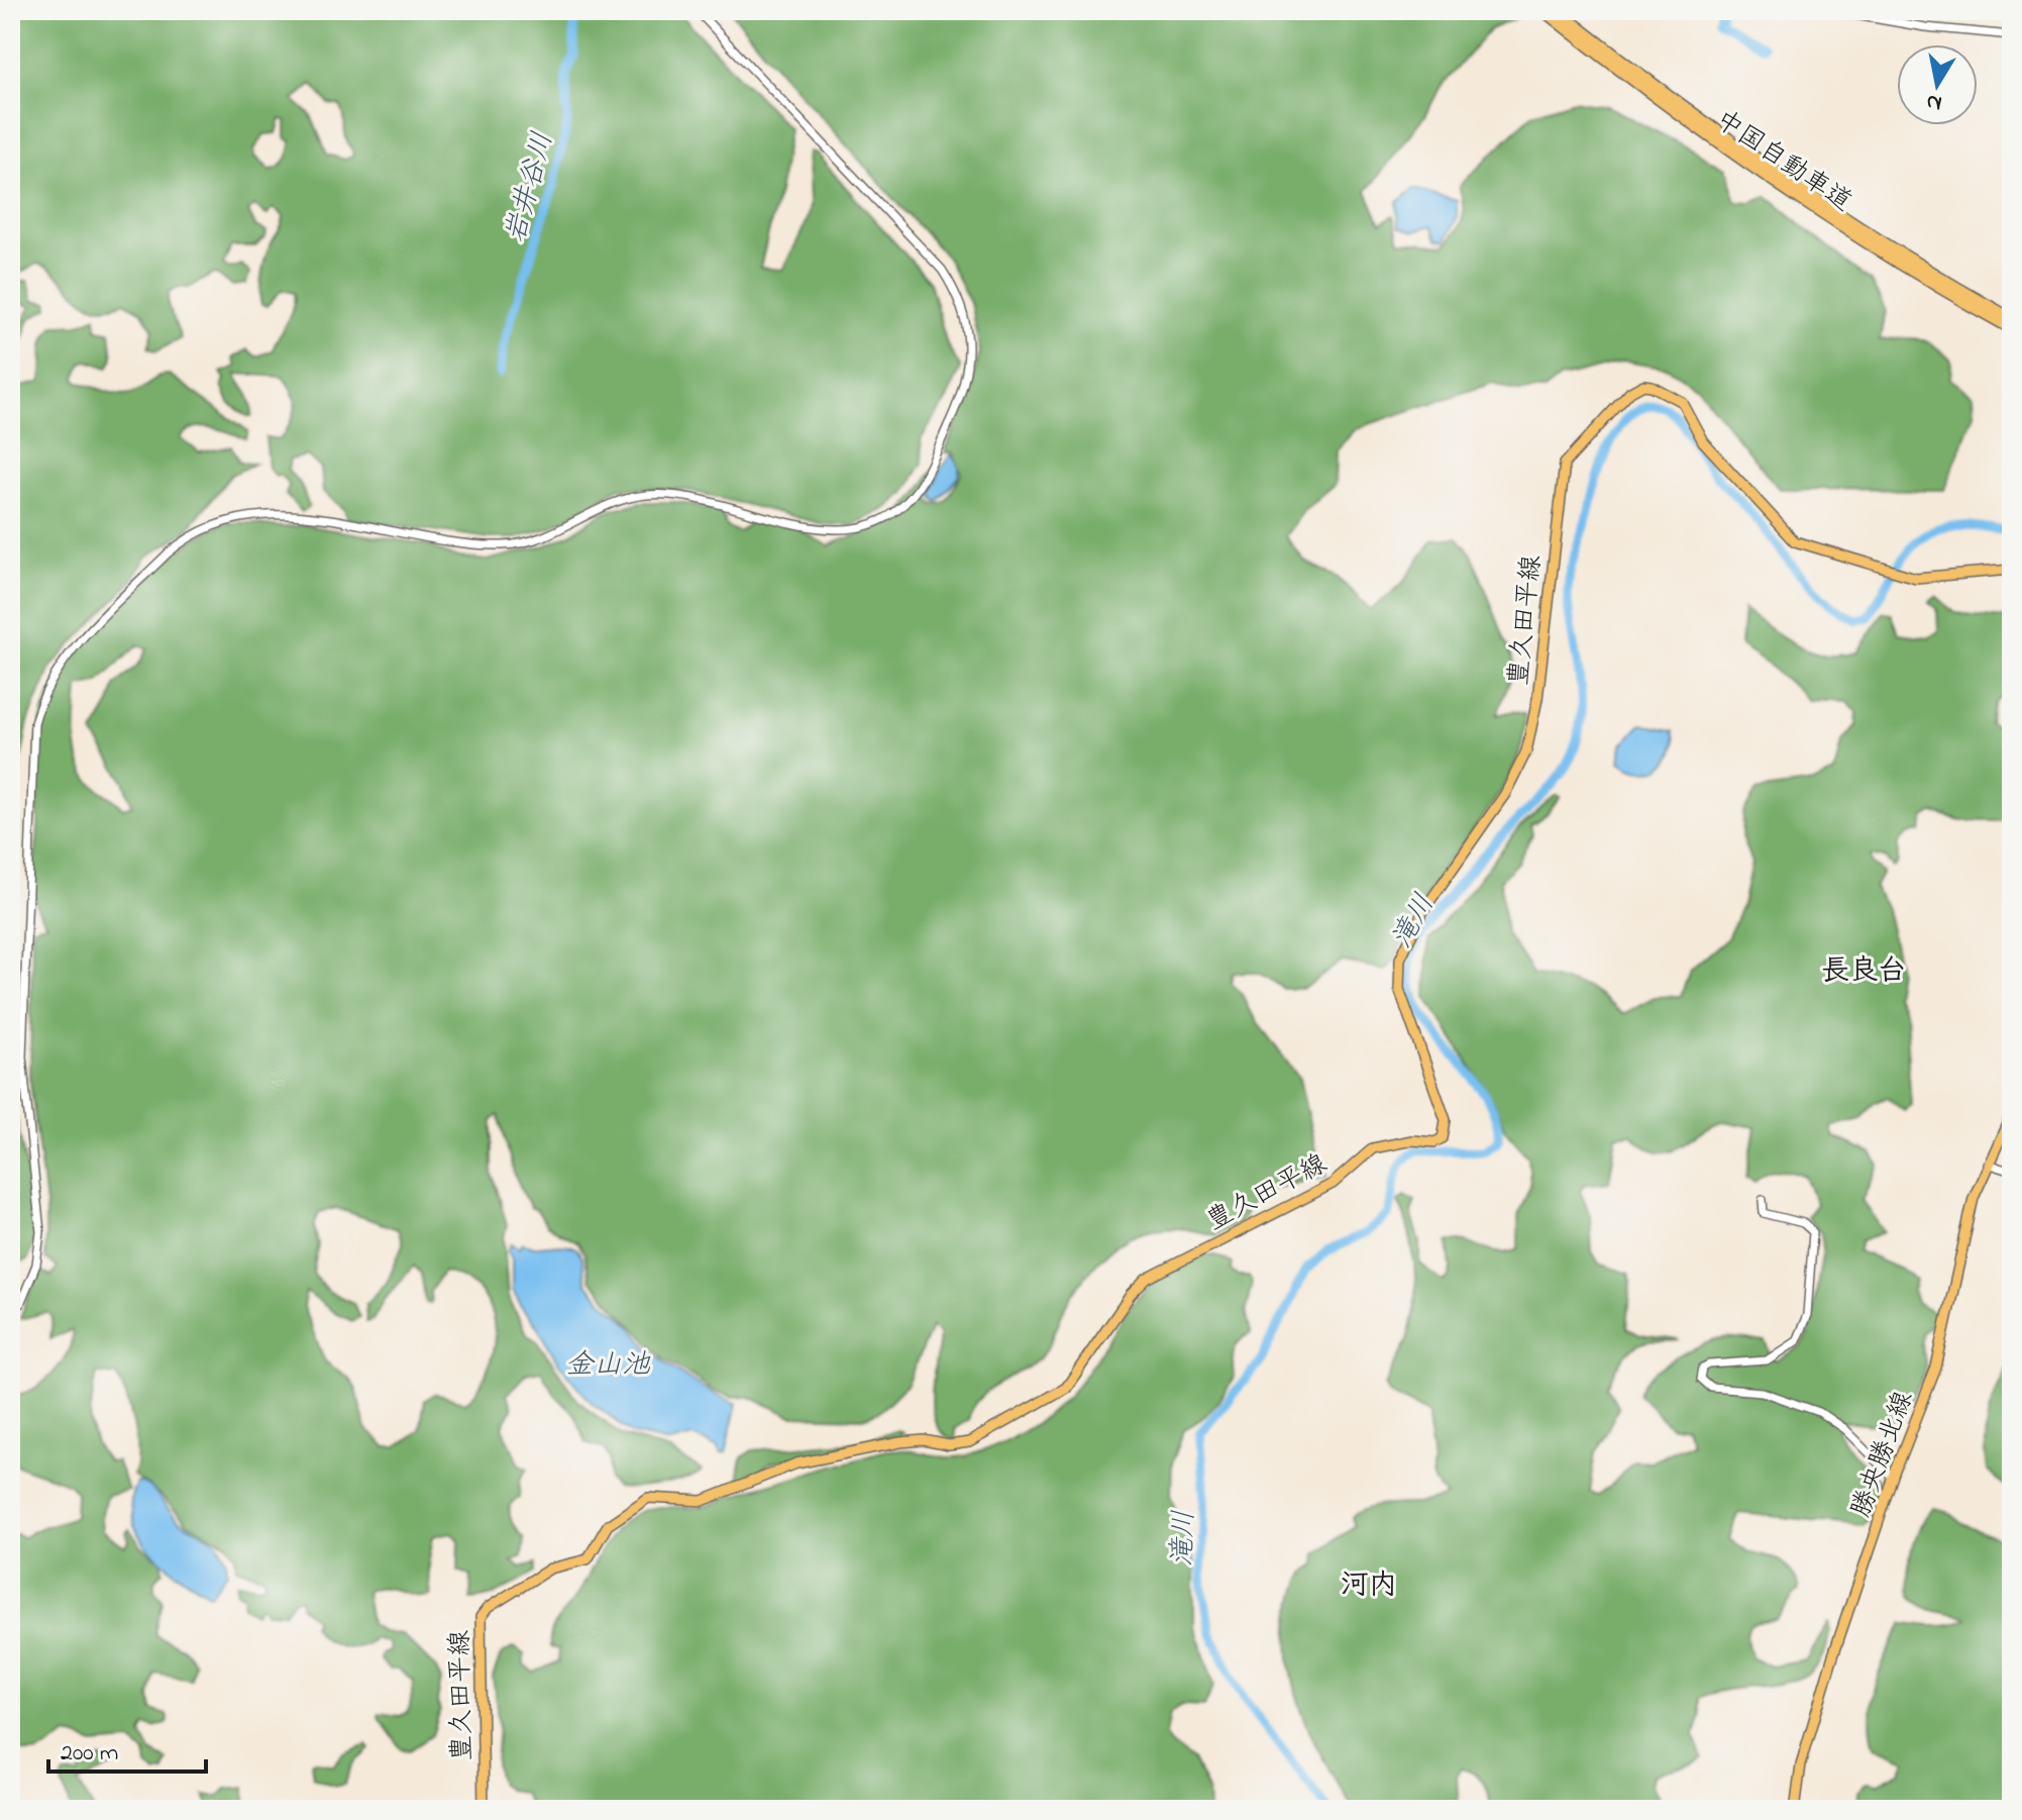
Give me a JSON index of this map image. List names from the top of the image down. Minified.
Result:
{"streets":{"highway":["中国自動車道"],"main road":["豊久田平線","勝央勝北線"]},"districts":["長良台","河内"],"water":["岩井谷川","滝川","金山池"],"scale_bar":"200 m","north":"bottom"}
